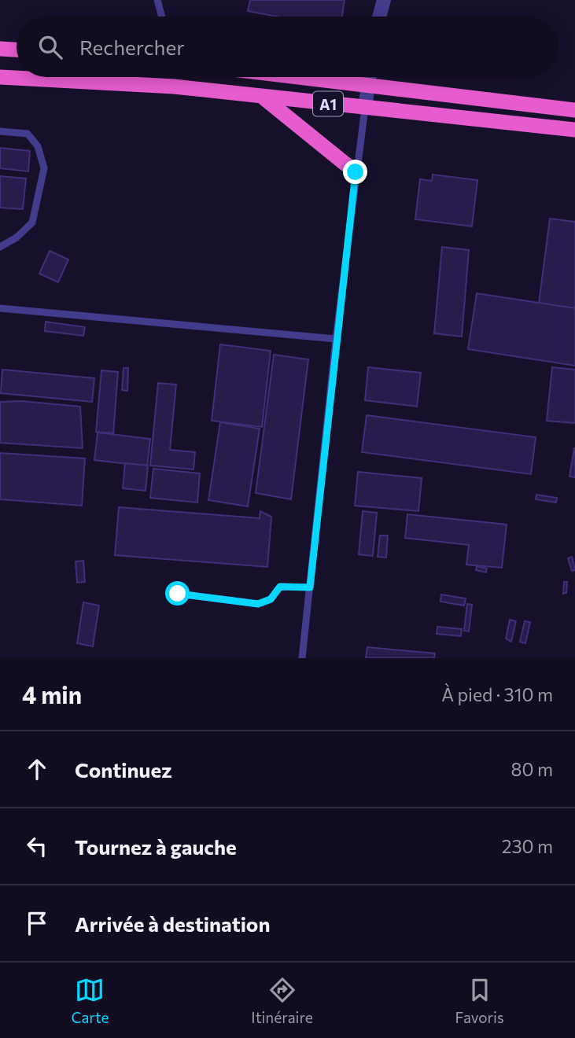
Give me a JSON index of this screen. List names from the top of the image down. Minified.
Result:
{"streets":{"highway":["A1"]},"page":{"search":"Rechercher","heading":["4 min","À pied · 310 m"],"list":[["Continuez","80 m"],["Tournez à gauche","230 m"],"Arrivée à destination"],"nav":["Carte","Itinéraire","Favoris"]}}
